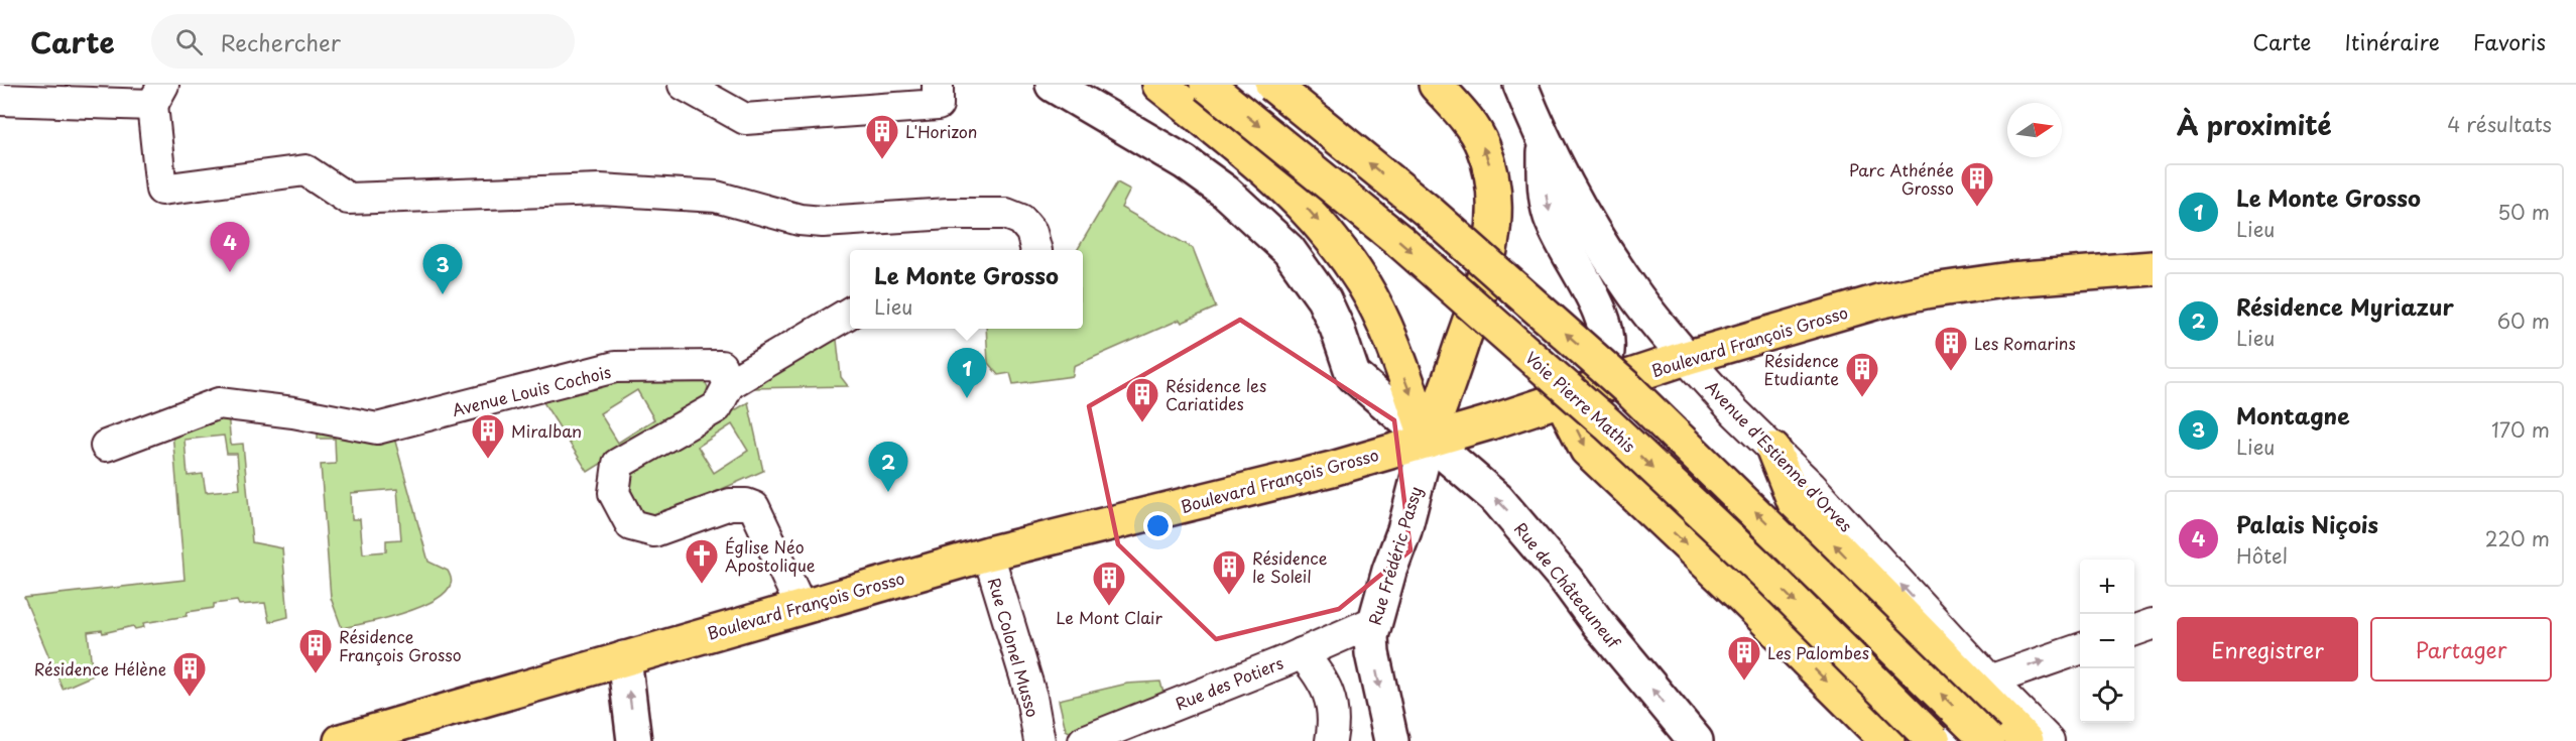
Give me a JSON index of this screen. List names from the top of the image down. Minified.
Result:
{"streets":{"main road":["Boulevard François Grosso","Voie Pierre Mathis"],"street":["Avenue Louis Cochois","Avenue d'Estienne d'Orves","Rue Frédéric Passy","Rue de Châteauneuf","Rue Colonel Musso","Rue des Potiers"]},"crossings":[["Boulevard François Grosso","Avenue d'Estienne d'Orves"],["Boulevard François Grosso","Rue Frédéric Passy"],["Boulevard François Grosso","Rue de Châteauneuf"],["Boulevard François Grosso","Rue Colonel Musso"],["Rue Frédéric Passy","Rue de Châteauneuf"],["Rue Frédéric Passy","Rue des Potiers"]],"one_way":["Rue de Châteauneuf"],"places":{"building":["L'Horizon","Parc Athénée Grosso","Les Romarins","Résidence Etudiante","Résidence les Cariatides","Miralban","Résidence le Soleil","Le Mont Clair","Résidence François Grosso","Les Palombes","Résidence Hélène"],"church":["Église Néo Apostolique"]},"north":"right","page":{"header":"Carte","search":"Rechercher","nav":["Carte","Itinéraire","Favoris"],"heading":["À proximité","4 résultats"],"list":[{"mark":"1","name":"Le Monte Grosso","note":"Lieu","value":"50 m"},{"mark":"2","name":"Résidence Myriazur","note":"Lieu","value":"60 m"},{"mark":"3","name":"Montagne","note":"Lieu","value":"170 m"},{"mark":"4","name":"Palais Niçois","note":"Hôtel","value":"220 m"}],"pins":["4","3","1","2"],"popup":["Le Monte Grosso","Lieu"],"map_buttons":["+","−"],"buttons":["Enregistrer","Partager"]}}
